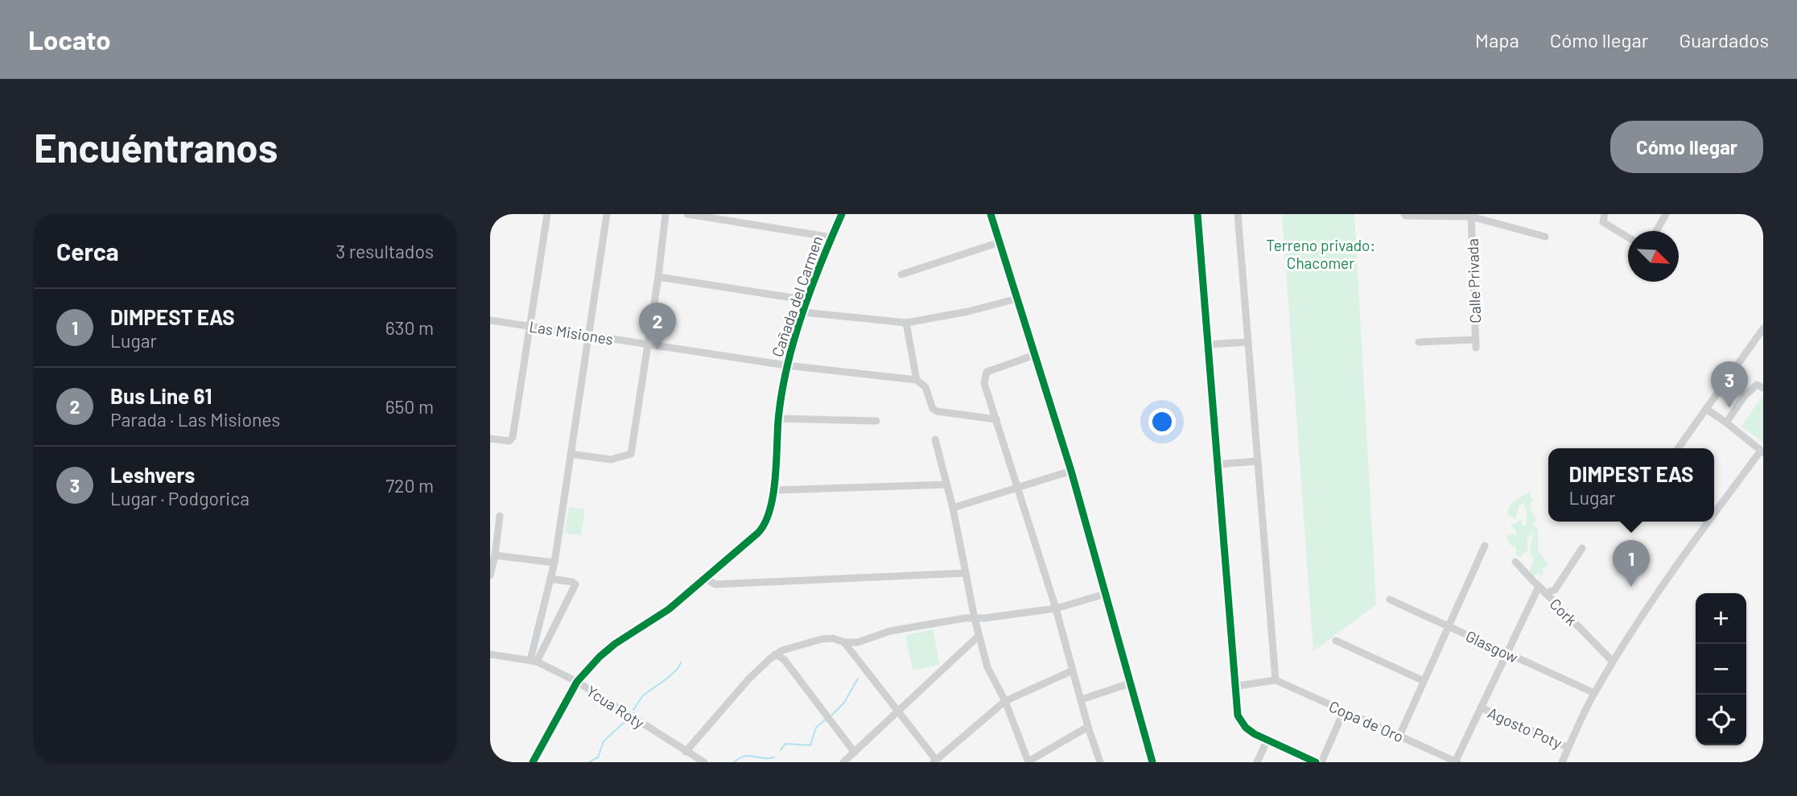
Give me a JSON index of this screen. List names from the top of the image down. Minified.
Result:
{"streets":{"street":["Calle Privada","Cañada del Carmen","Las Misiones","Cork","Glasgow","Ycua Roty","Copa de Oro","Agosto Poty"]},"crossings":[["Cañada del Carmen","Las Misiones"],["Cañada del Carmen","Ycua Roty"],["Cork","Glasgow"]],"parks":["Terreno privado: Chacomer"],"north":"bottom right","page":{"header":"Locato","nav":["Mapa","Cómo llegar","Guardados"],"buttons":"Cómo llegar","title":"Encuéntranos","heading":["Cerca","3 resultados"],"list":[{"mark":"1","name":"DIMPEST EAS","note":"Lugar","value":"630 m"},{"mark":"2","name":"Bus Line 61","note":"Parada · Las Misiones","value":"650 m"},{"mark":"3","name":"Leshvers","note":"Lugar · Podgorica","value":"720 m"}],"pins":["2","3","1"],"popup":["DIMPEST EAS","Lugar"],"map_buttons":["+","−"]}}
